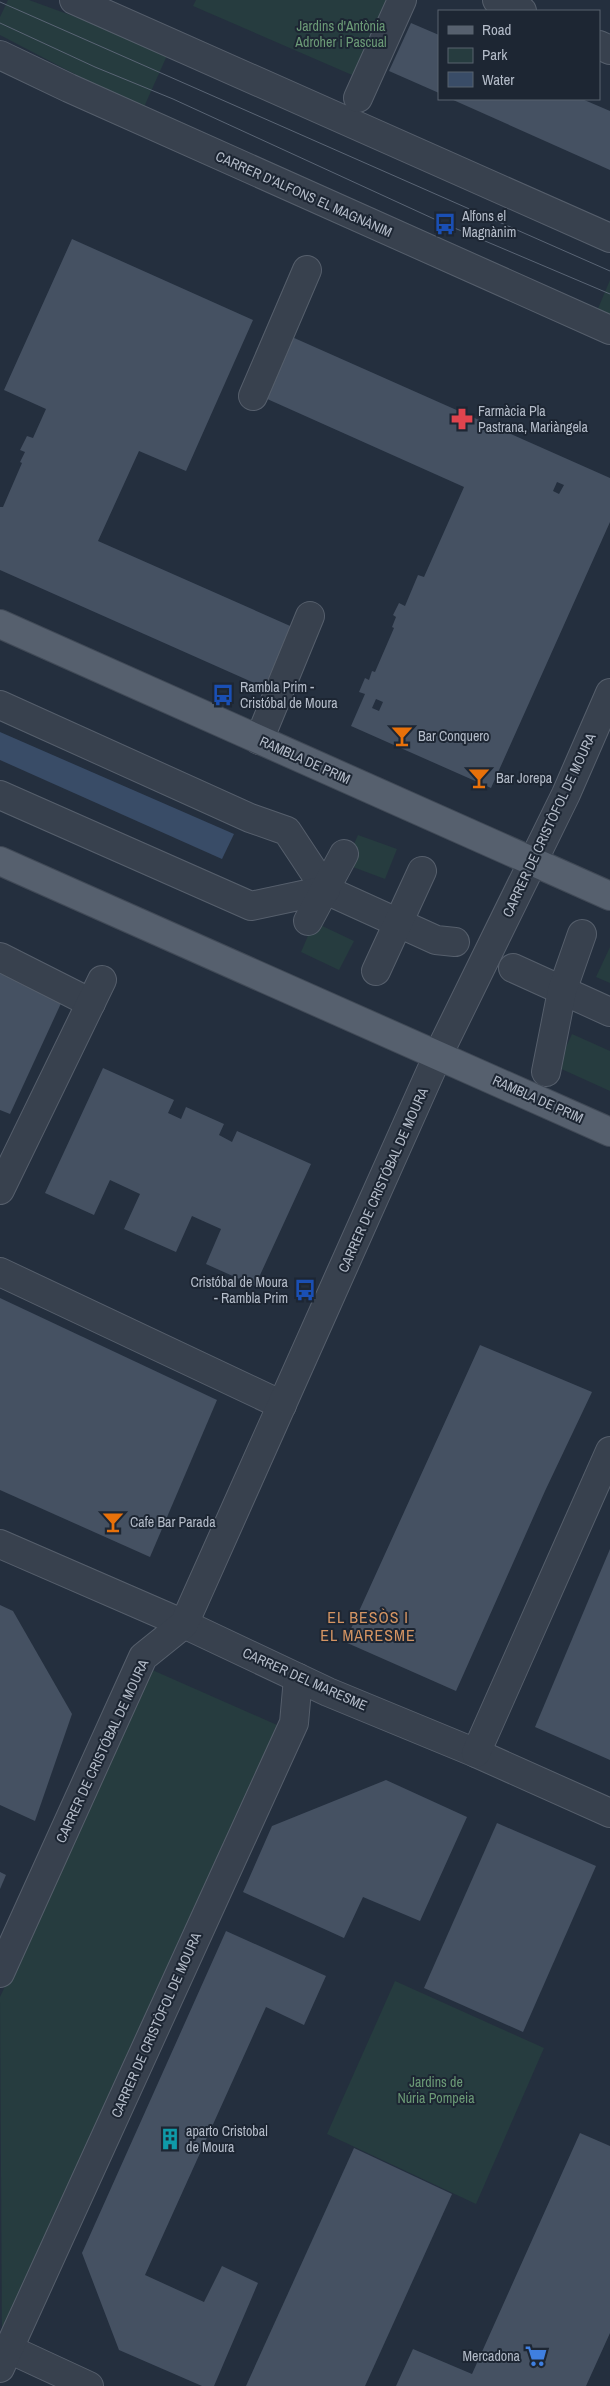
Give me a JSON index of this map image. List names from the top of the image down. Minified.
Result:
{"streets":{"main road":["RAMBLA DE PRIM"],"street":["CARRER D'ALFONS EL MAGNÀNIM","CARRER DE CRISTÒFOL DE MOURA","CARRER DE CRISTÓBAL DE MOURA","CARRER DEL MARESME"]},"crossings":[["RAMBLA DE PRIM","CARRER DE CRISTÒFOL DE MOURA"],["RAMBLA DE PRIM","CARRER DE CRISTÓBAL DE MOURA"],["CARRER DE CRISTÒFOL DE MOURA","CARRER DE CRISTÓBAL DE MOURA"],["CARRER DE CRISTÒFOL DE MOURA","CARRER DEL MARESME"],["CARRER DE CRISTÓBAL DE MOURA","CARRER DEL MARESME"]],"districts":["EL BESÒS I EL MARESME"],"parks":["Jardins d'Antònia Adroher i Pascual","Jardins de Núria Pompeia"],"places":{"bus stop":["Alfons el Magnànim","Rambla Prim - Cristóbal de Moura","Cristóbal de Moura - Rambla Prim"],"pharmacy":["Farmàcia Pla Pastrana, Mariàngela"],"bar":["Bar Conquero","Bar Jorepa","Cafe Bar Parada"],"building":["aparto Cristobal de Moura"],"supermarket":["Mercadona"]},"legend":["Road","Park","Water"]}
